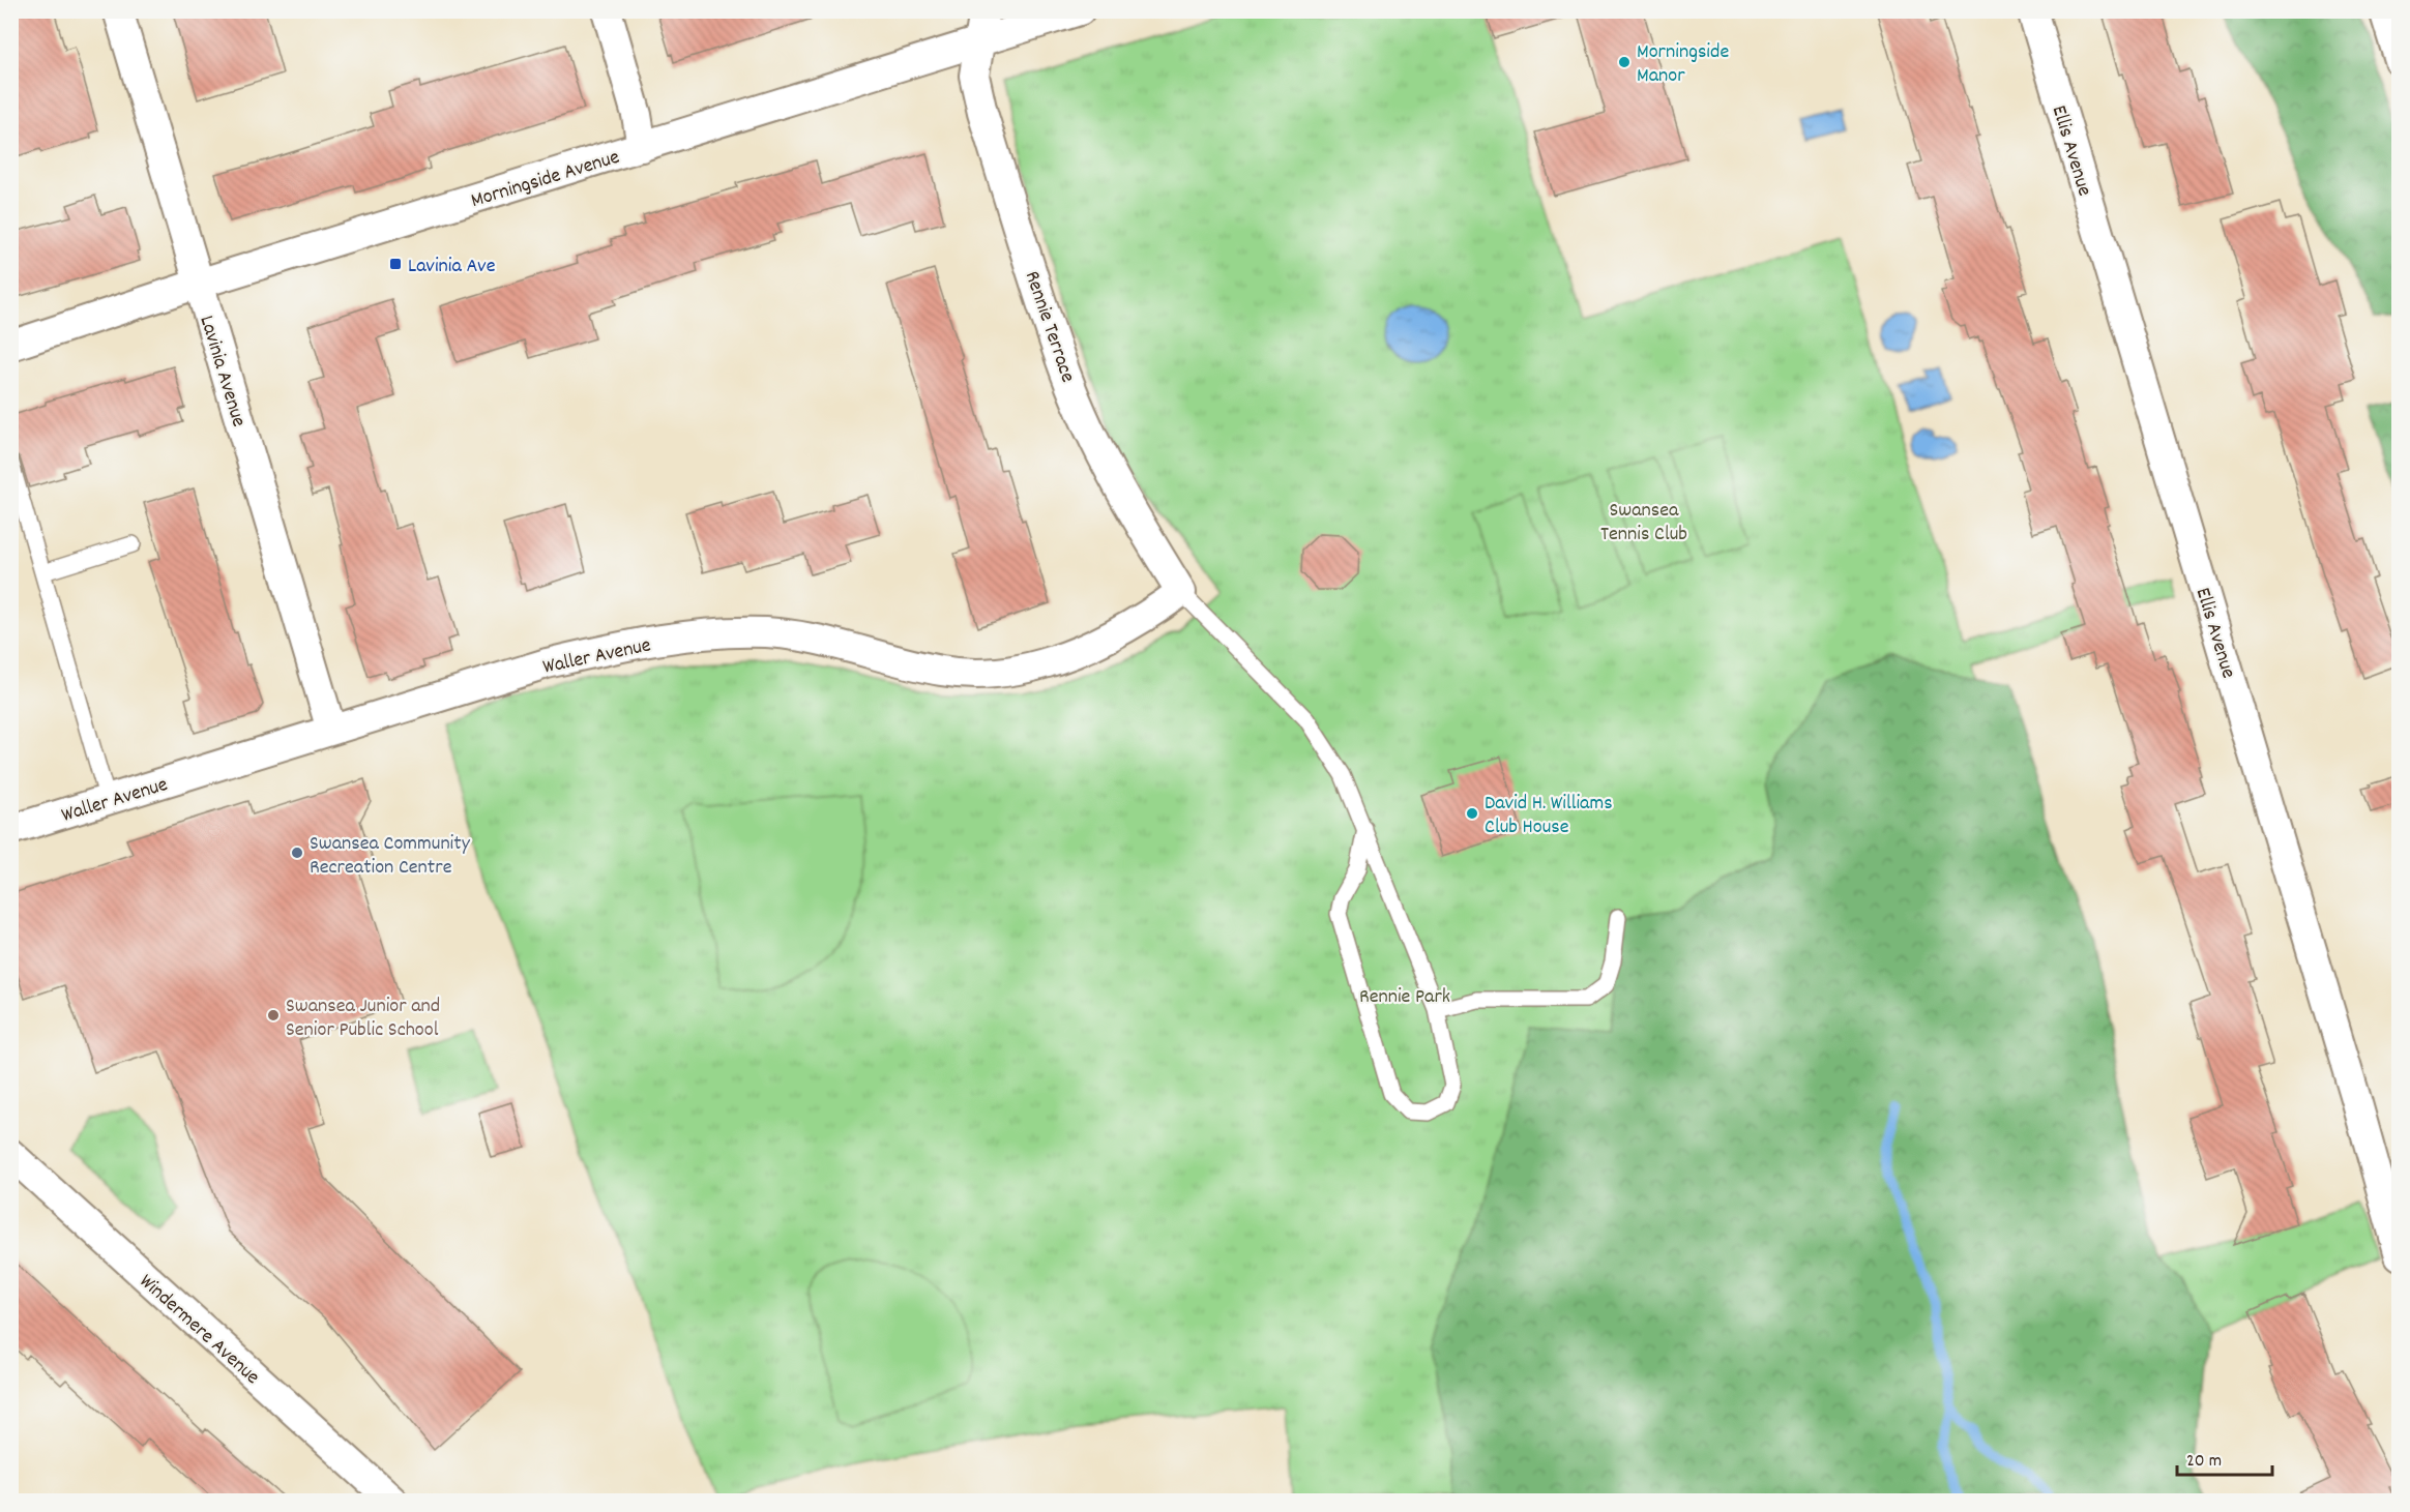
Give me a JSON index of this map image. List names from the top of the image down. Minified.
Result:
{"streets":{"street":["Ellis Avenue","Morningside Avenue","Rennie Terrace","Lavinia Avenue","Waller Avenue","Windermere Avenue"]},"crossings":[["Morningside Avenue","Rennie Terrace"],["Morningside Avenue","Lavinia Avenue"],["Rennie Terrace","Waller Avenue"],["Lavinia Avenue","Waller Avenue"]],"parks":["Swansea Tennis Club","Rennie Park"],"places":{"other":["Morningside Manor","David H. Williams Club House","Swansea Community Recreation Centre","Swansea Junior and Senior Public School"],"transit":["Lavinia Ave"]},"scale_bar":"20 m"}
